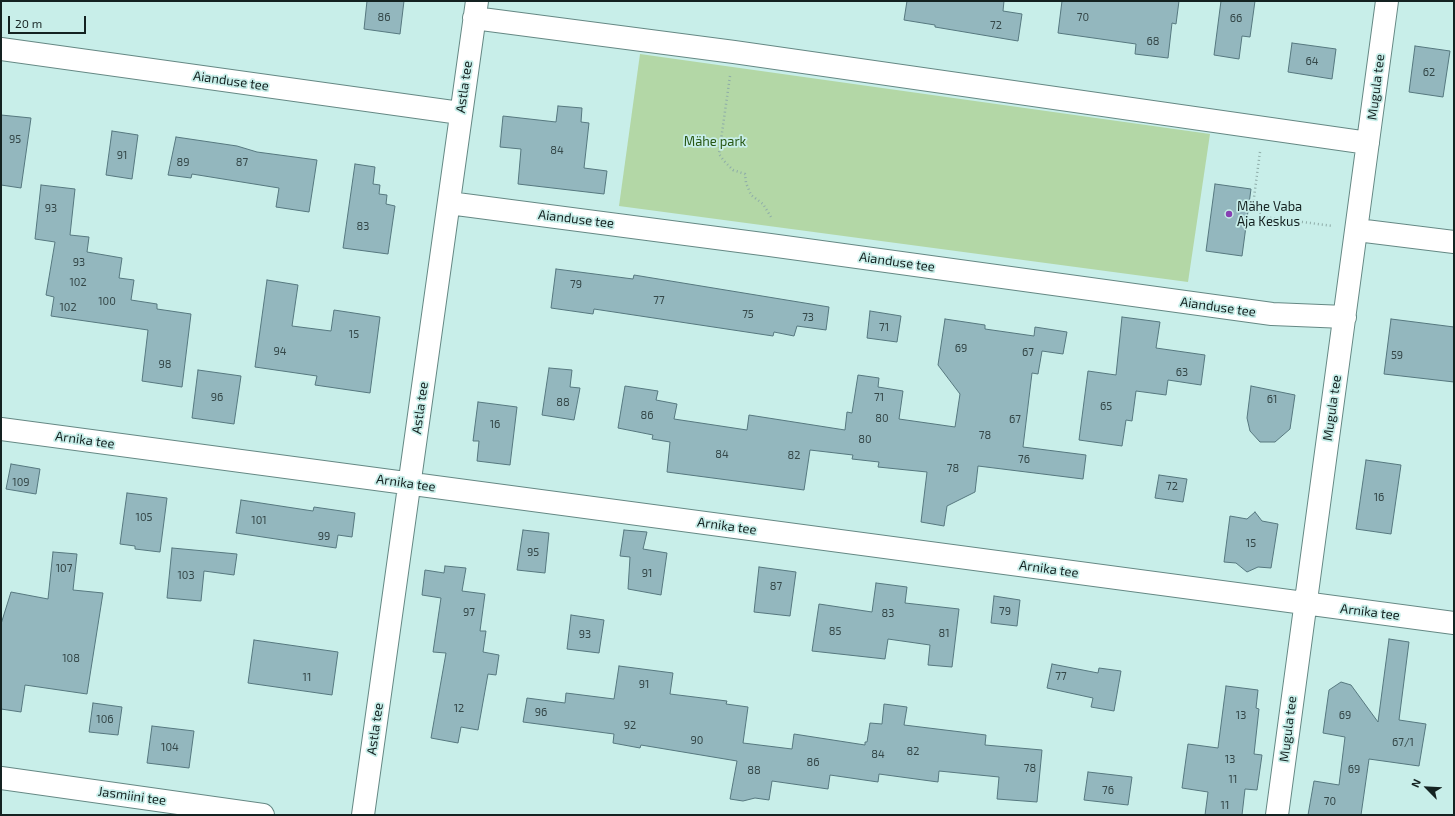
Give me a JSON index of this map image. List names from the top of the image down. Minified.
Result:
{"streets":{"street":["Aianduse tee","Astla tee","Mugula tee","Arnika tee","Jasmiini tee"]},"crossings":[["Aianduse tee","Astla tee"],["Aianduse tee","Mugula tee"],["Astla tee","Arnika tee"],["Mugula tee","Arnika tee"]],"parks":["Mähe park"],"places":["Mähe Vaba Aja Keskus"],"house_numbers":["86","70","66","72","68","64","62","95","84","91","89","87","93","83","93","102","79","77","100","102","75","73","71","15","69","94","67","59","98","63","96","71","61","88","65","86","80","67","16","78","80","84","82","76","78","109","72","16","105","101","99","15","95","107","91","103","87","79","97","83","85","81","93","108","77","11","91","12","96","13","69","106","92","90","67/1","104","82","84","13","86","78","69","88","11","76","70","11"],"scale_bar":"20 m","north":"top left"}
